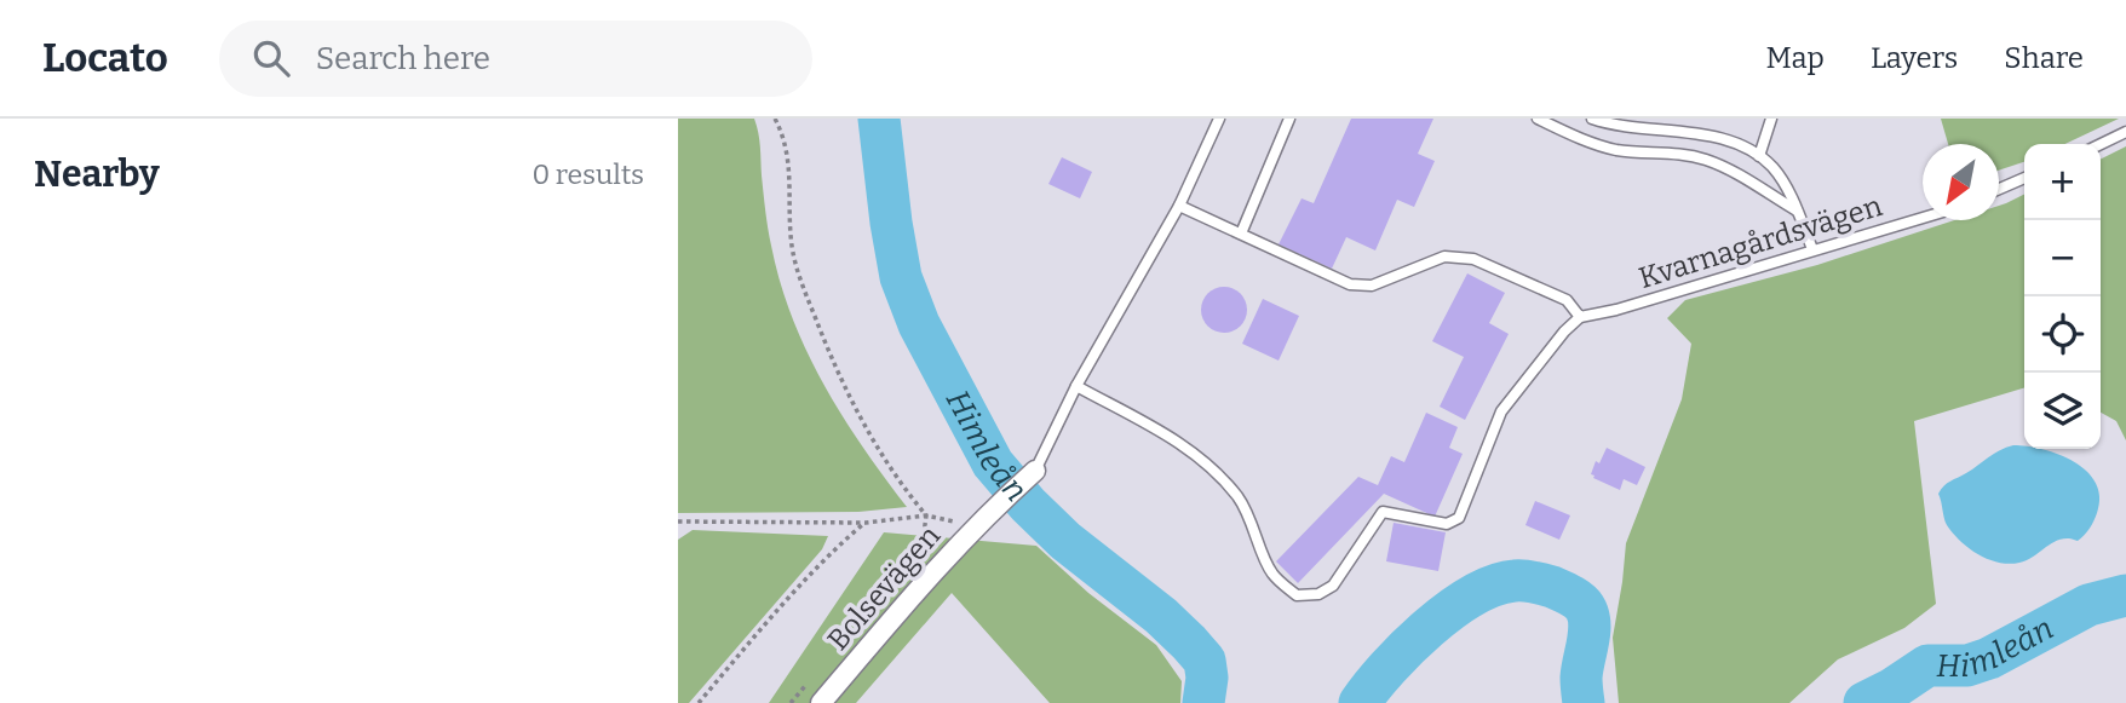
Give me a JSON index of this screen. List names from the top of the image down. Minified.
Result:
{"streets":{"street":["Bolsevägen"],"lane":["Kvarnagårdsvägen"]},"water":["Himleån"],"north":"bottom left","page":{"header":"Locato","search":"Search here","nav":["Map","Layers","Share"],"heading":["Nearby","0 results"],"map_buttons":["+","−"]}}
